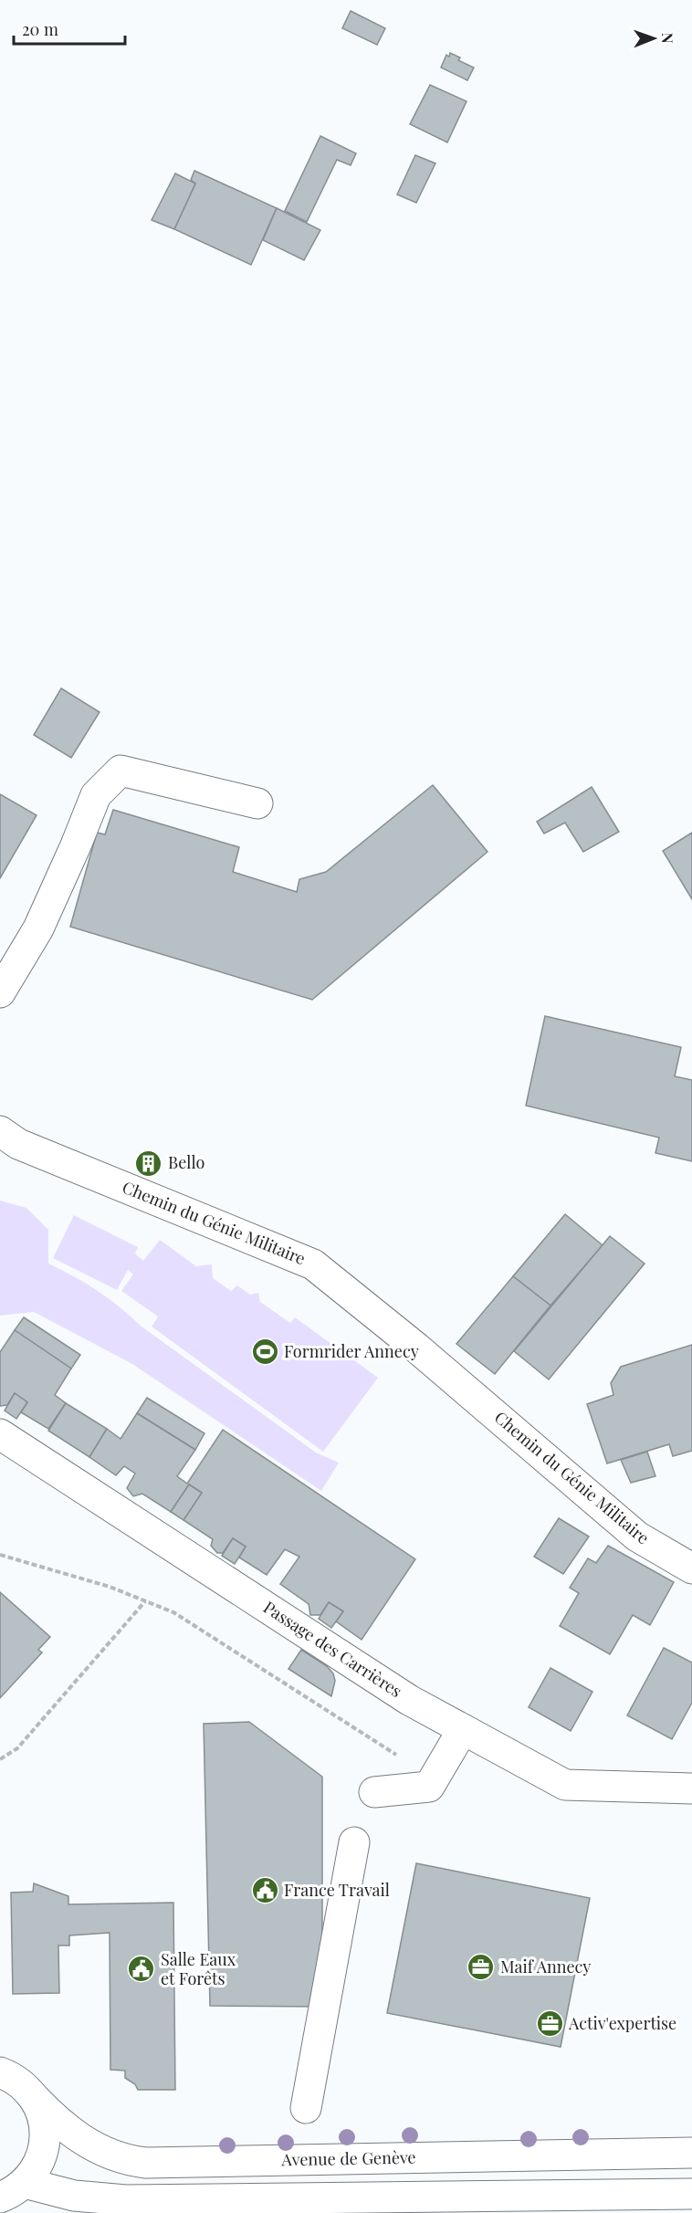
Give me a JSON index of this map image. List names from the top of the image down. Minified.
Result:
{"streets":{"street":["Chemin du Génie Militaire","Passage des Carrières","Avenue de Genève"]},"places":{"building":["Bello"],"sports":["Formrider Annecy"],"public building":["France Travail","Salle Eaux et Forêts"],"office":["Maif Annecy","Activ'expertise"]},"scale_bar":"20 m","north":"right"}
